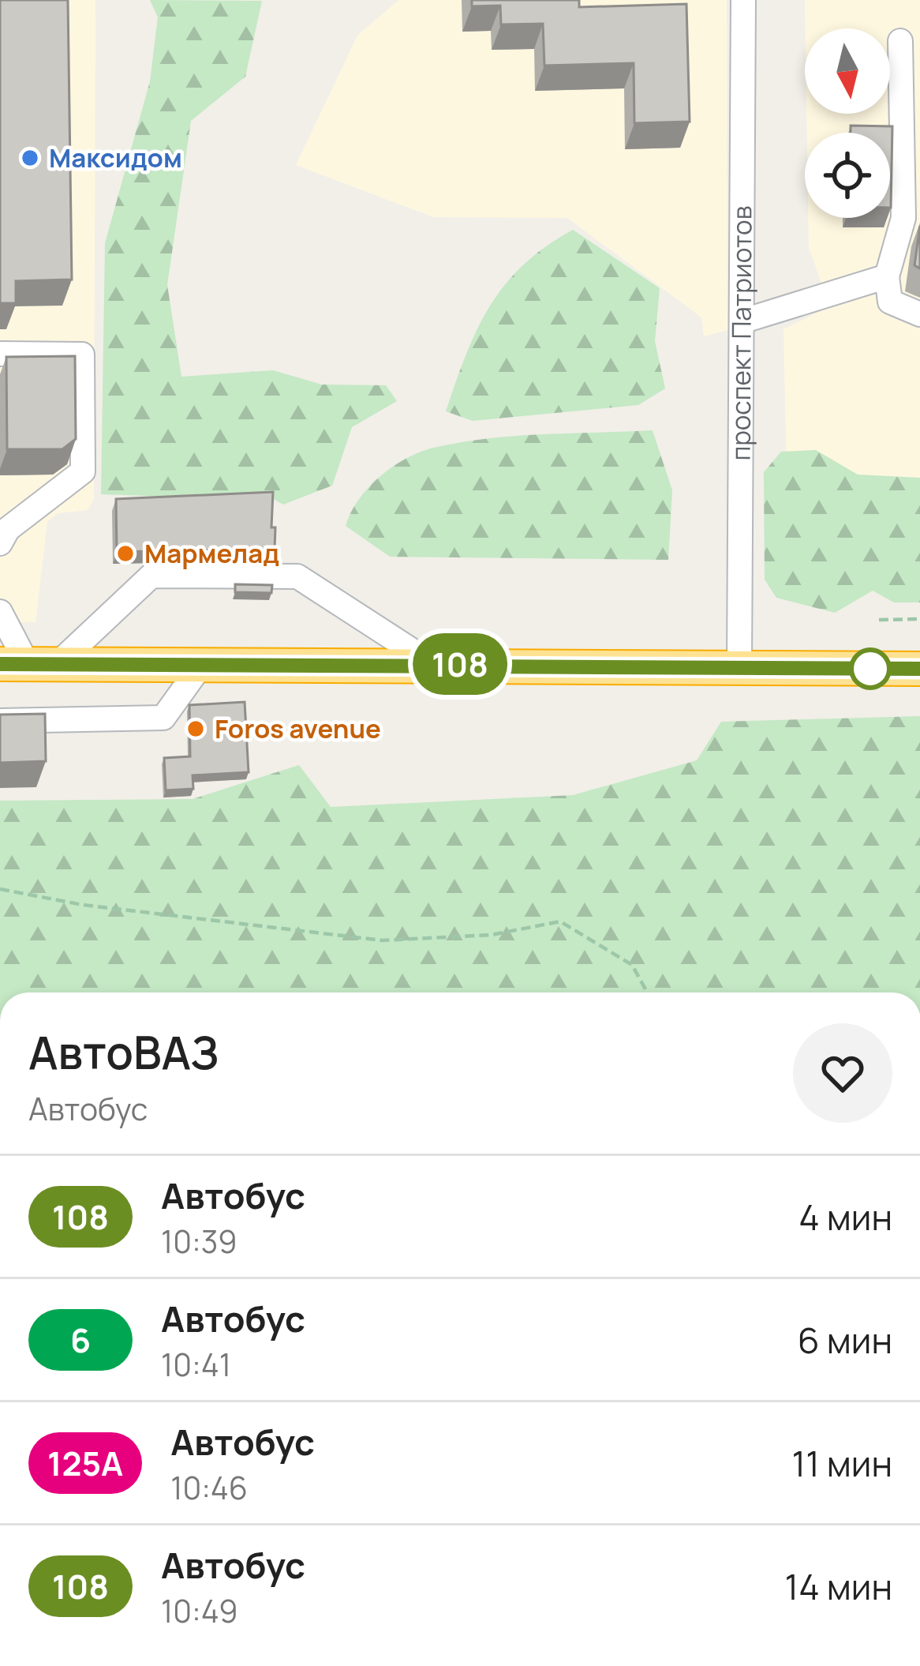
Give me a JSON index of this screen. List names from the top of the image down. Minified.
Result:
{"streets":{"street":["проспект Патриотов"]},"places":["Максидом","Мармелад","Foros avenue"],"lines":["bus line 108"],"north":"bottom","page":{"on_map":"108","heading":["АвтоВАЗ","Автобус"],"list":[{"mark":"108","name":"Автобус","note":"10:39","value":"4 мин"},{"mark":"6","name":"Автобус","note":"10:41","value":"6 мин"},{"mark":"125А","name":"Автобус","note":"10:46","value":"11 мин"},{"mark":"108","name":"Автобус","note":"10:49","value":"14 мин"}]}}
